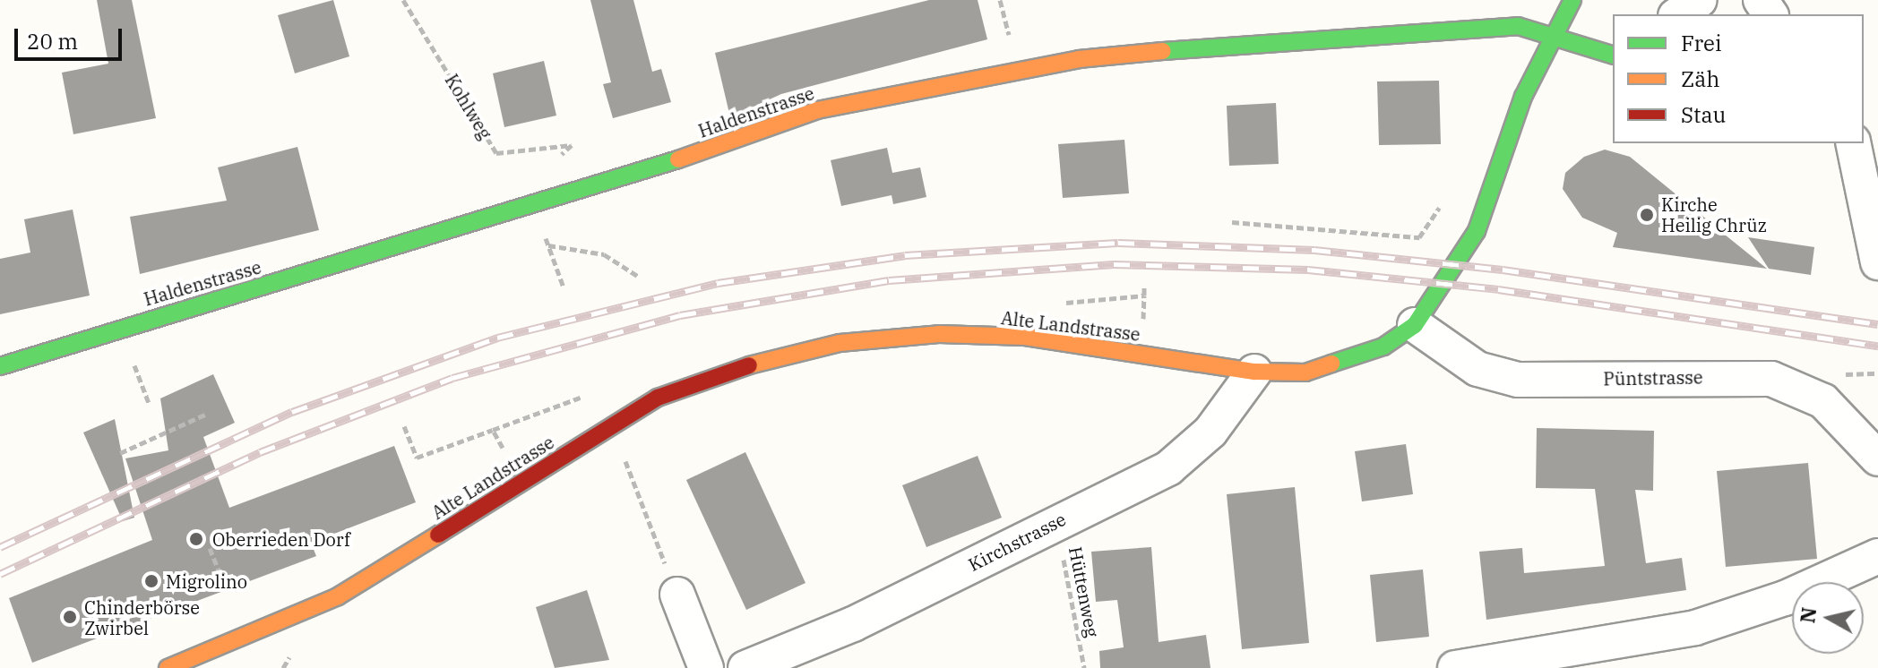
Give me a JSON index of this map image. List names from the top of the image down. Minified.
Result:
{"streets":{"main road":["Haldenstrasse","Alte Landstrasse"],"street":["Püntstrasse","Kirchstrasse"],"path":["Kohlweg","Hüttenweg"]},"crossings":[["Haldenstrasse","Alte Landstrasse"],["Alte Landstrasse","Püntstrasse"],["Alte Landstrasse","Kirchstrasse"],["Kirchstrasse","Hüttenweg"]],"places":["Kirche Heilig Chrüz","Oberrieden Dorf","Migrolino","Chinderbörse Zwirbel"],"legend":["Frei","Zäh","Stau"],"scale_bar":"20 m","north":"left"}
